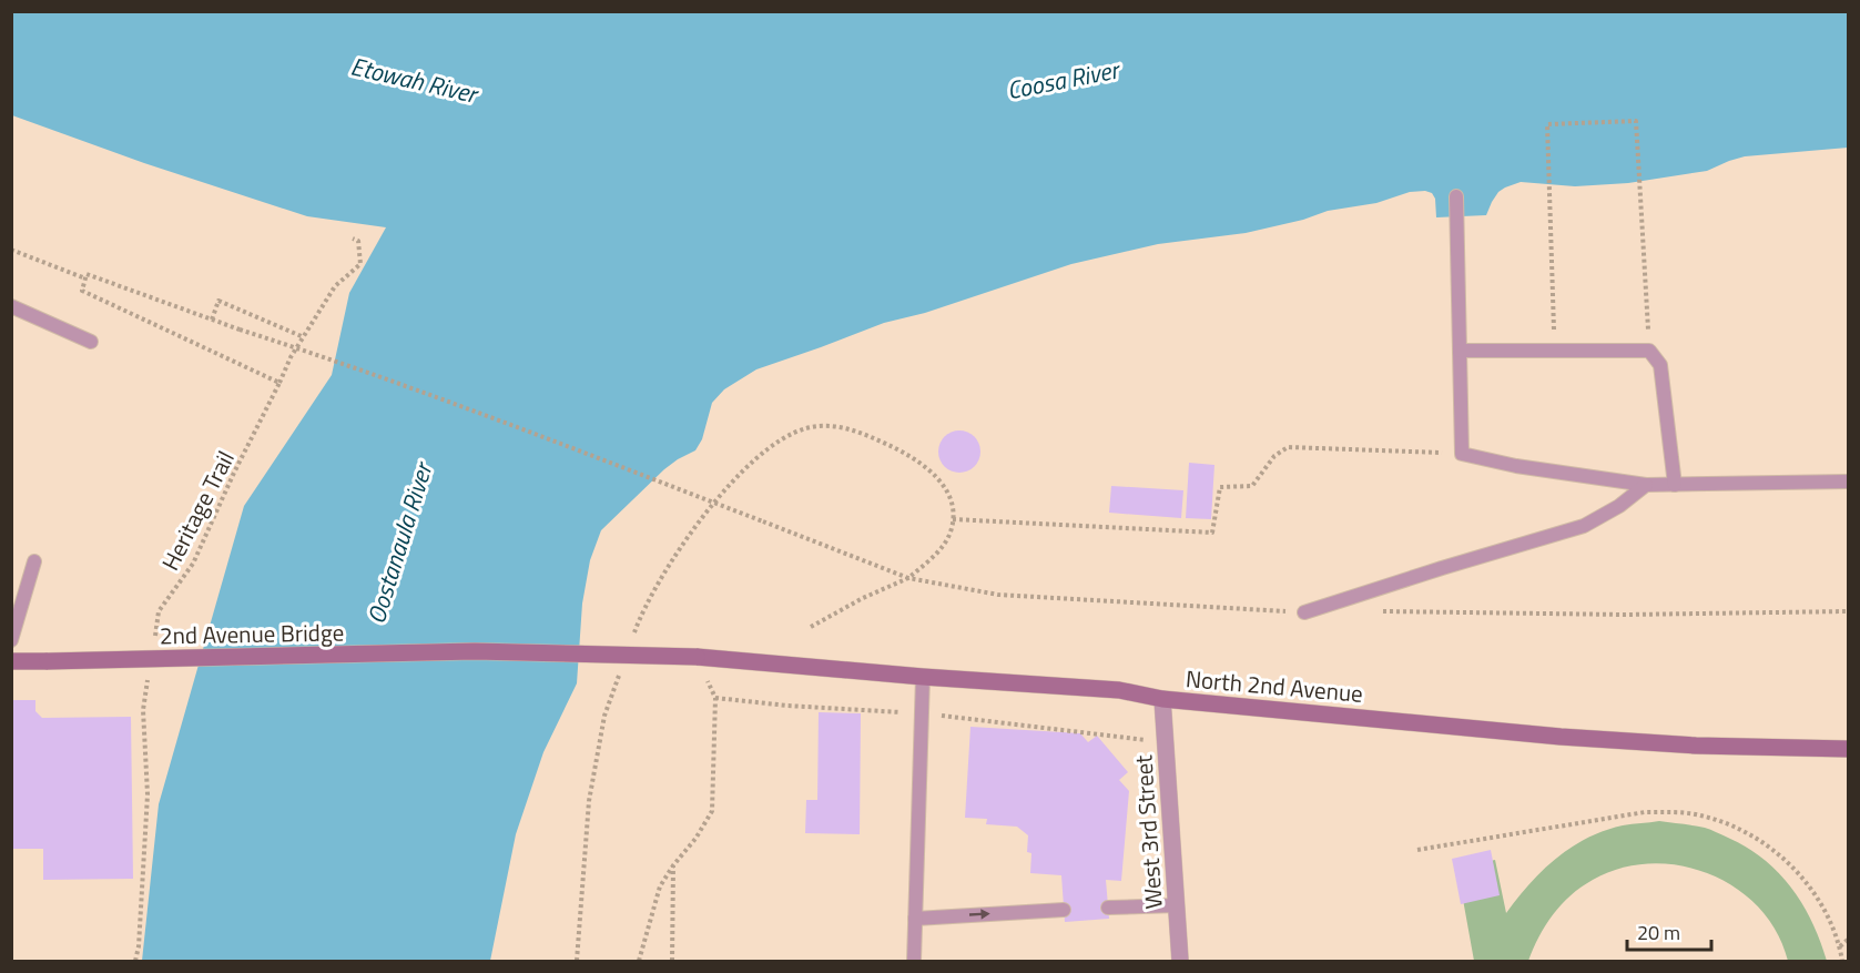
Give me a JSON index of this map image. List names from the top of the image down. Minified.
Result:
{"streets":{"main road":["2nd Avenue Bridge","North 2nd Avenue"],"street":["West 3rd Street"],"path":["Heritage Trail"]},"crossings":[["2nd Avenue Bridge","North 2nd Avenue"],["North 2nd Avenue","West 3rd Street"]],"water":["Etowah River","Coosa River","Oostanaula River"],"scale_bar":"20 m"}
